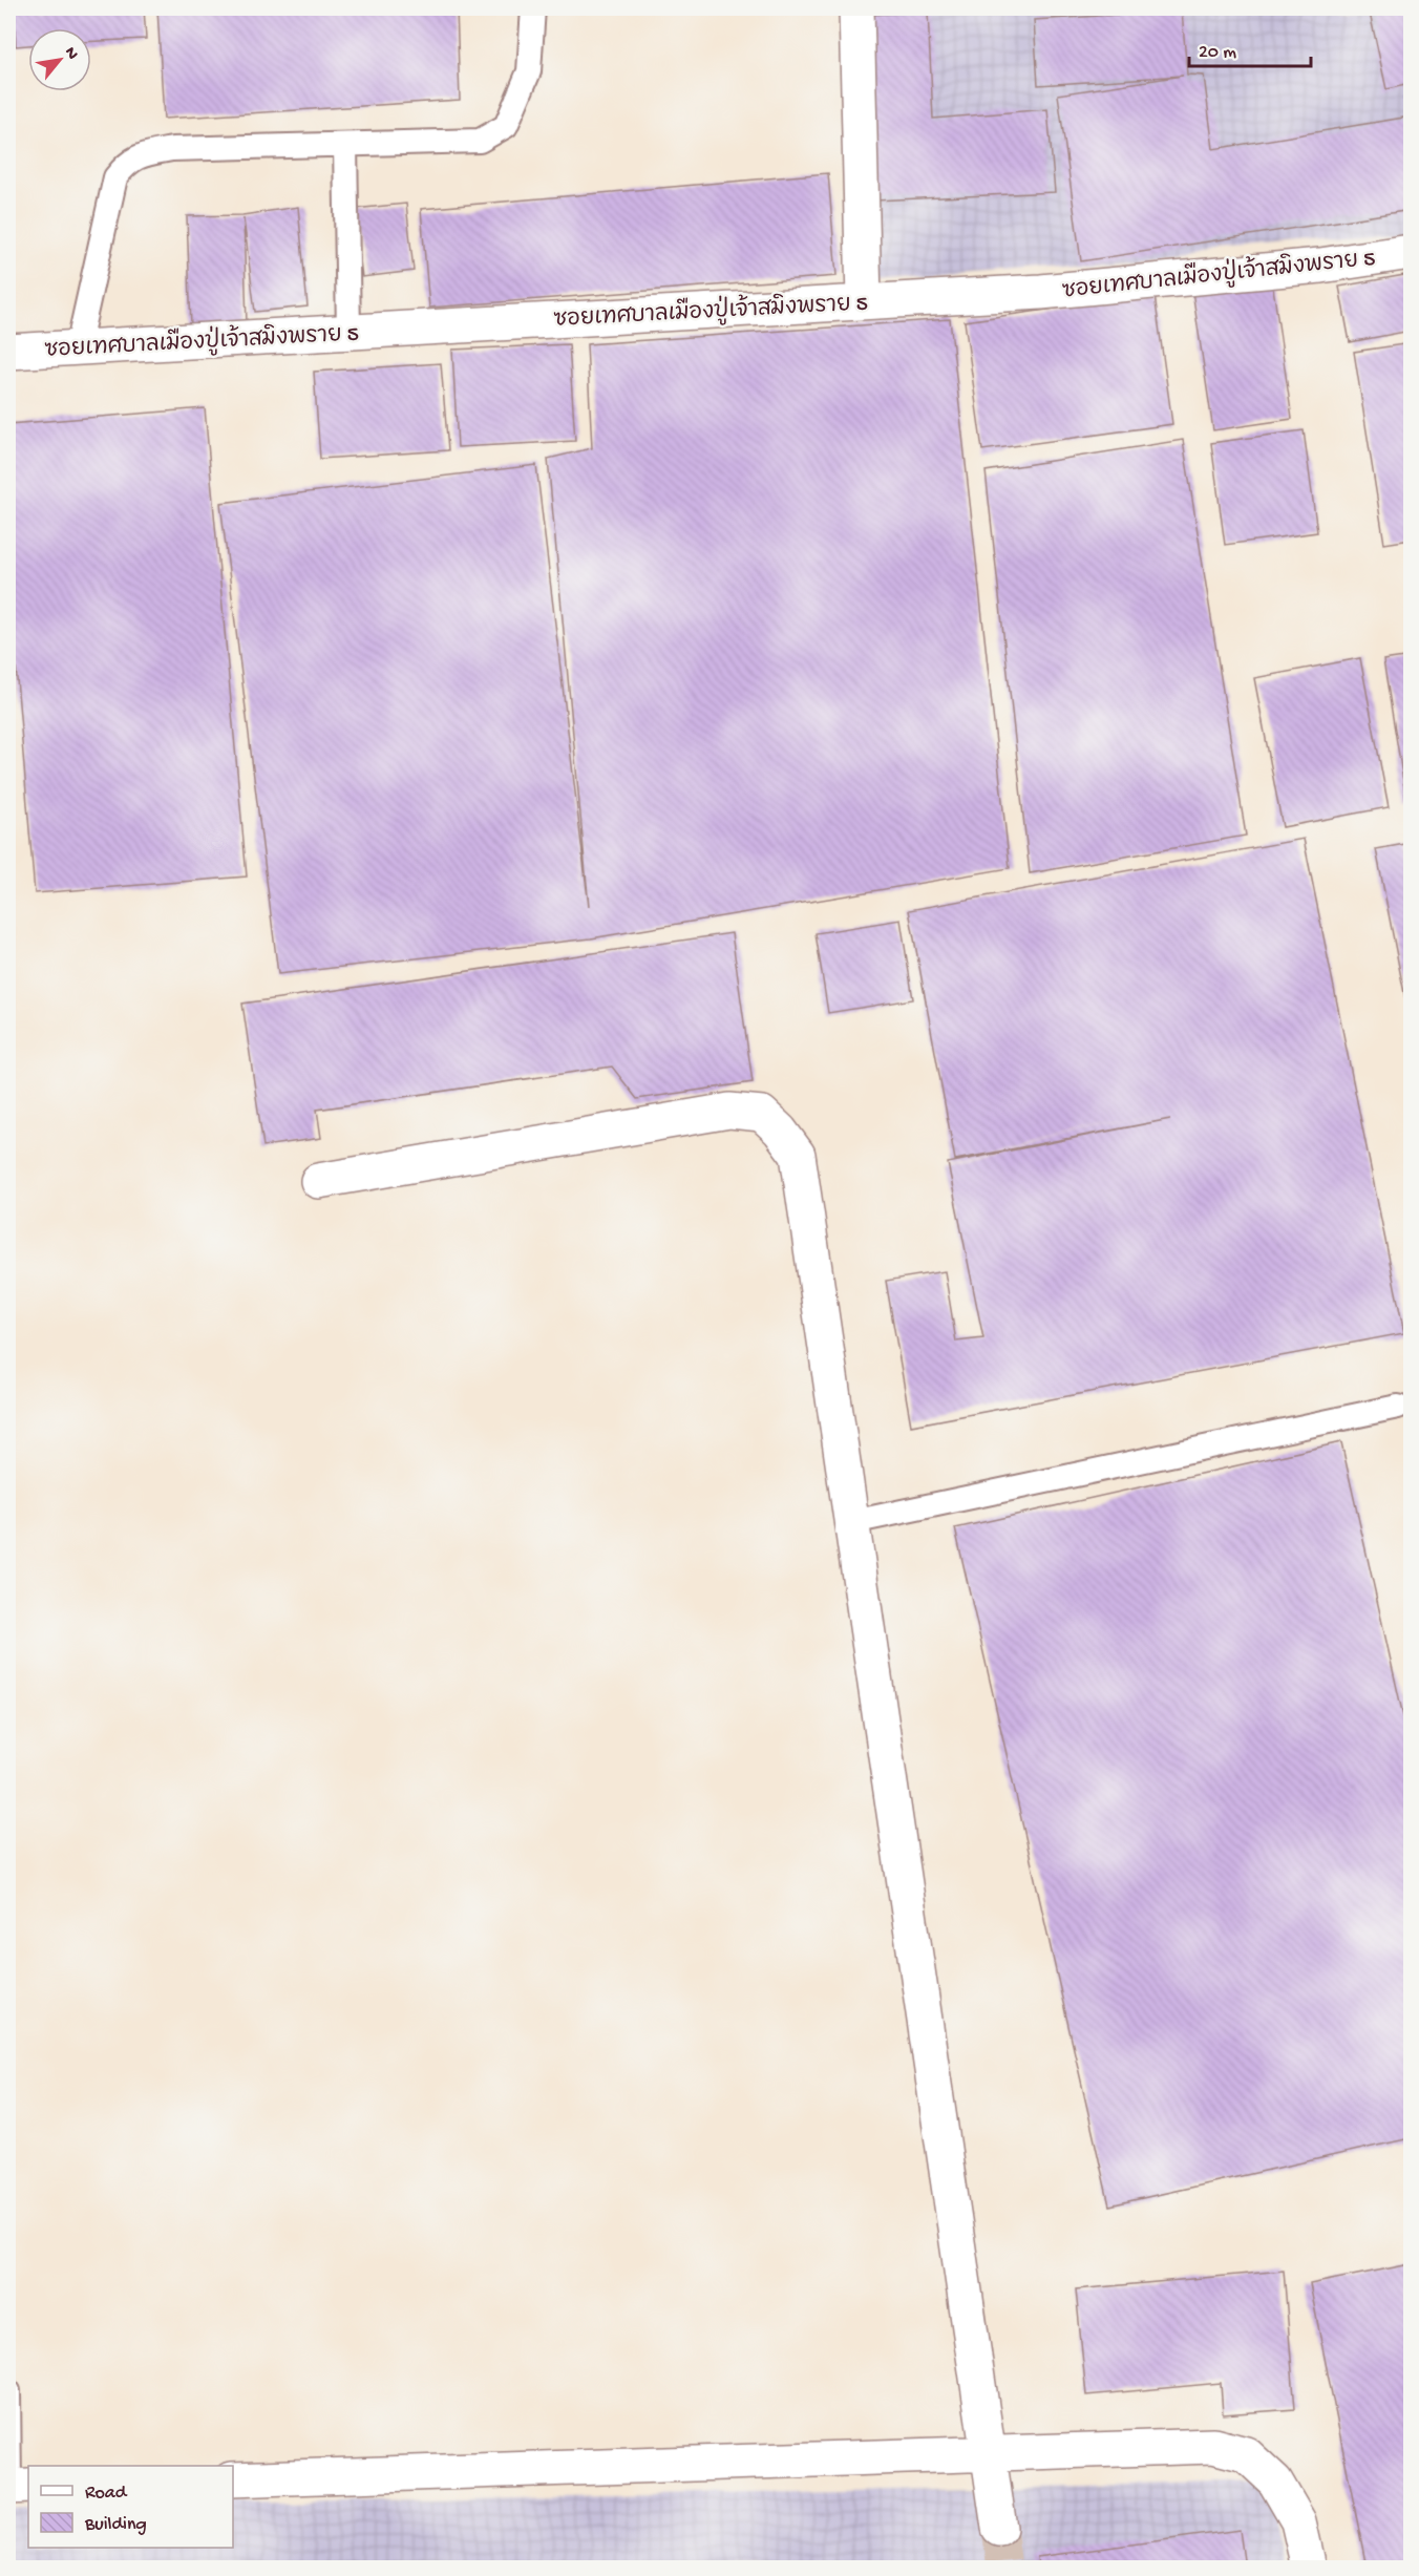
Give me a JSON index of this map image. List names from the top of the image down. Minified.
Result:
{"streets":{"street":["ซอยเทศบาลเมืองปู่เจ้าสมิงพราย 5"]},"legend":["Road","Building"],"scale_bar":"20 m","north":"top right"}
